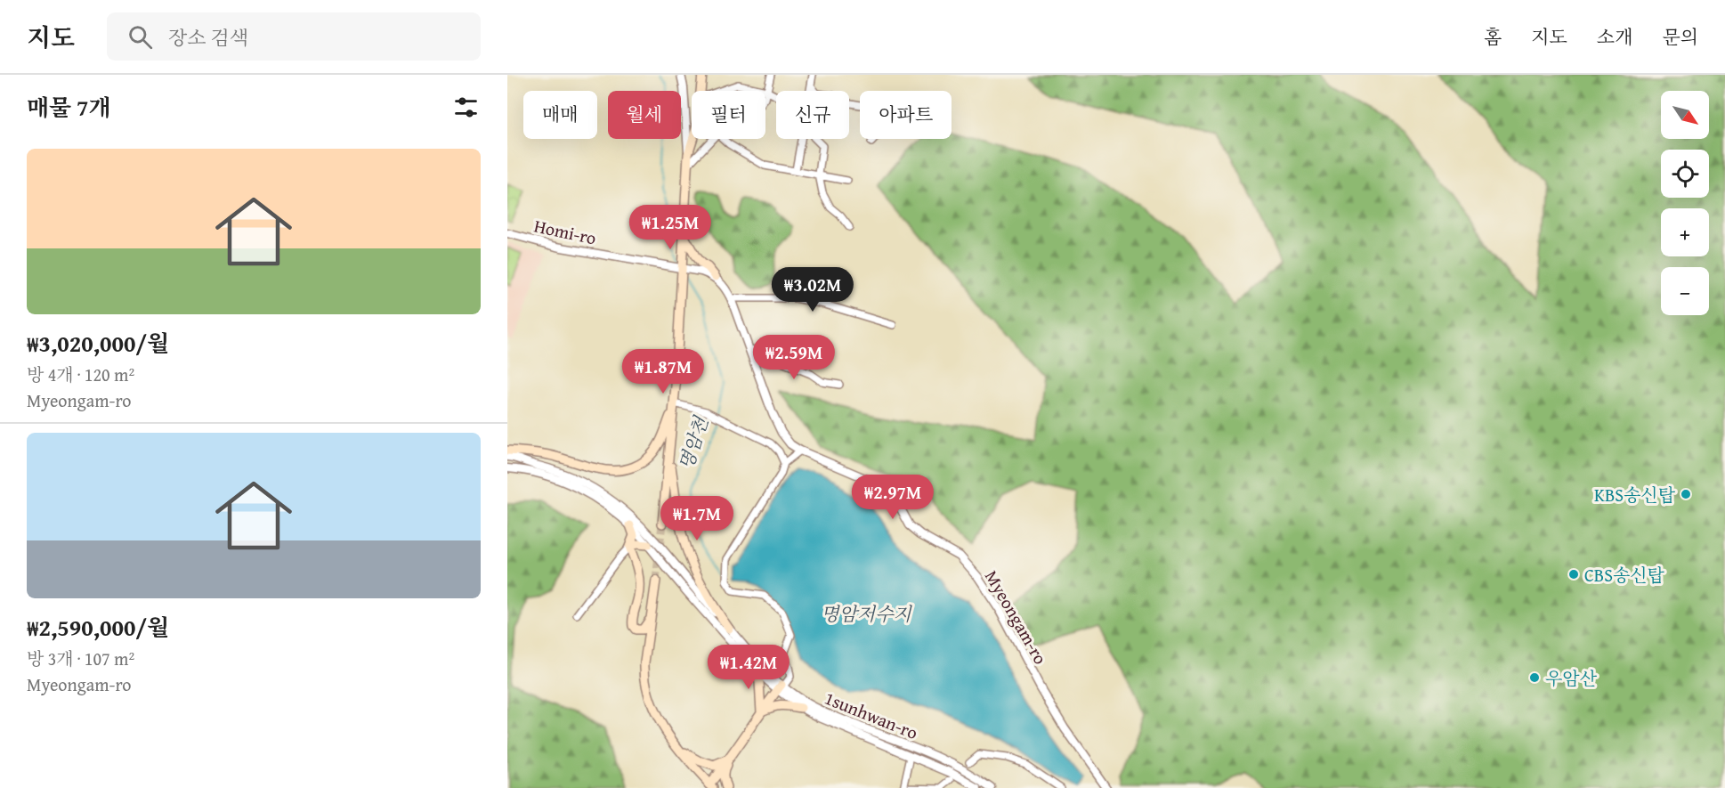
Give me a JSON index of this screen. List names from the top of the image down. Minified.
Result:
{"streets":{"street":["Homi-ro","Myeongam-ro","1sunhwan-ro"]},"water":["명암천","명암저수지"],"places":["KBS송신탑","CBS송신탑","우암산"],"north":"bottom right","page":{"header":"지도","search":"장소 검색","nav":["홈","지도","소개","문의"],"heading":"매물 7개","map_buttons":["+","−"],"chip":["매매","월세","필터","신규","아파트"],"list":[{"name":"₩3,020,000/월","note":"방 4개 · 120 m² · Myeongam-ro"},{"name":"₩2,590,000/월","note":"방 3개 · 107 m² · Myeongam-ro"}],"price":["₩1.25M","₩3.02M","₩2.59M","₩1.87M","₩2.97M","₩1.7M","₩1.42M"]}}
